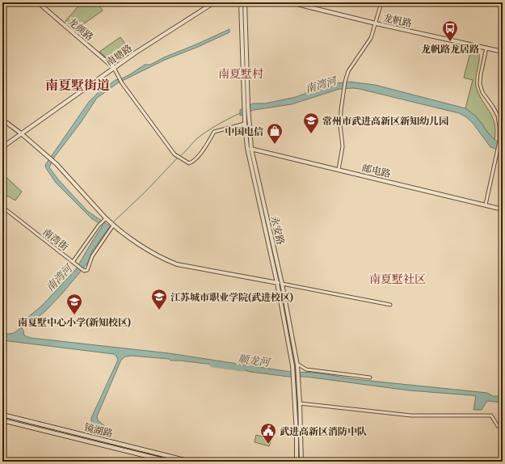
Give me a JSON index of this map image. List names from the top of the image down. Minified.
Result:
{"streets":{"main road":["镜湖路"],"street":["龙帆路","龙颜路","南塘路","邮电路","永安路","南湾街"]},"crossings":[["龙颜路","南塘路"],["邮电路","永安路"]],"districts":["南夏墅村","南夏墅街道","南夏墅社区"],"water":["南湾河","顺龙河"],"places":{"bus stop":["龙帆路龙居路"],"school or university":["常州市武进高新区新知幼儿园","江苏城市职业学院(武进校区)","南夏墅中心小学(新知校区)"],"shop":["中国电信"],"public building":["武进高新区消防中队"]}}
